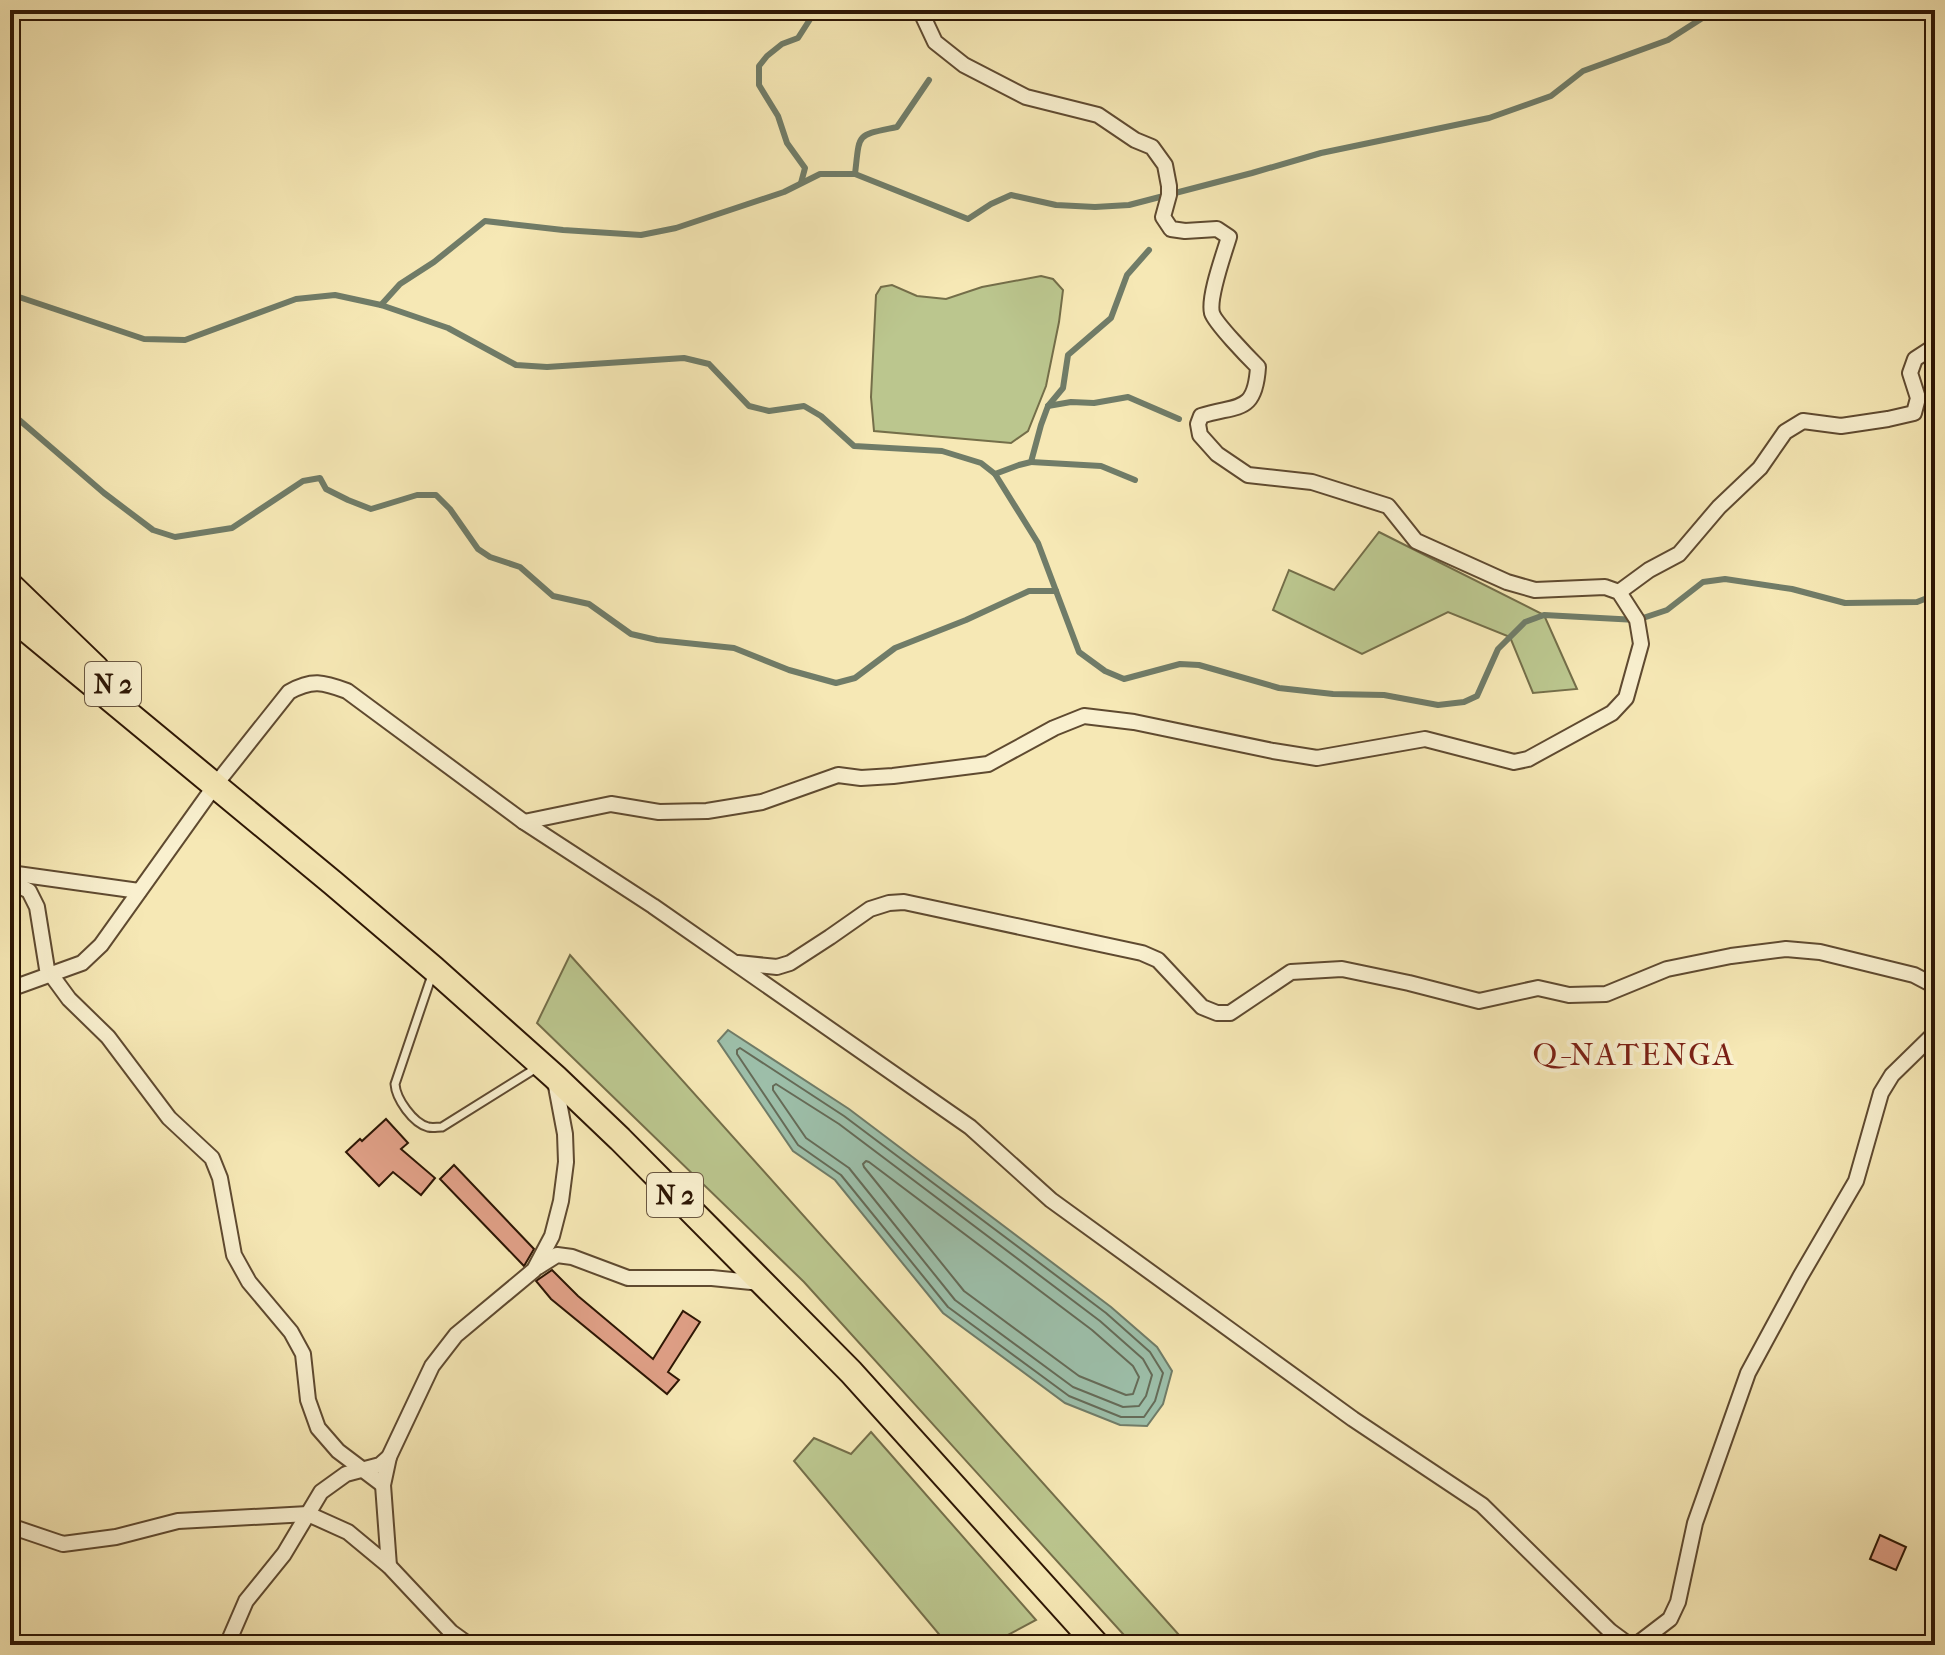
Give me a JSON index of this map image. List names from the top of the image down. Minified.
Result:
{"streets":{"main road":["N 2"]},"districts":["Q-NATENGA"]}
